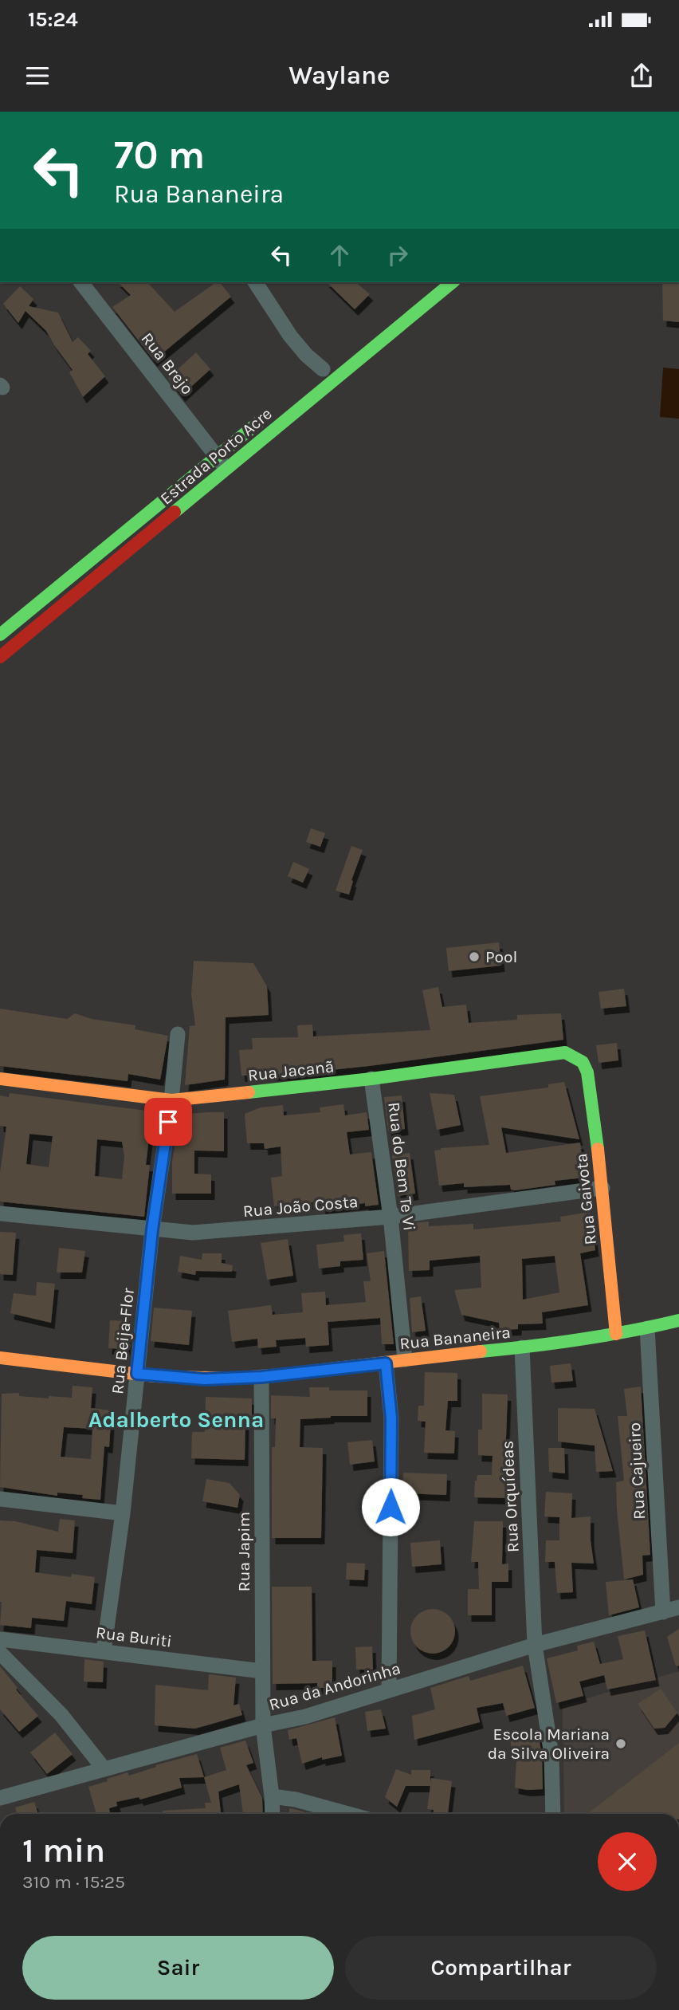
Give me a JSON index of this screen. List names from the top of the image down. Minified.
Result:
{"streets":{"street":["Rua Brejo","Estrada Porto Acre","Rua Jacanã","Rua do Bem Te Vi","Rua Gaivota","Rua João Costa","Rua Bananeira","Rua Beija-Flor","Rua Cajueiro","Rua Orquídeas","Rua Japim","Rua Buriti","Rua da Andorinha"]},"crossings":[["Rua Brejo","Estrada Porto Acre"],["Rua Jacanã","Rua do Bem Te Vi"],["Rua Jacanã","Rua Gaivota"],["Rua Jacanã","Rua Beija-Flor"],["Rua do Bem Te Vi","Rua João Costa"],["Rua do Bem Te Vi","Rua Bananeira"],["Rua Gaivota","Rua João Costa"],["Rua Gaivota","Rua Bananeira"],["Rua João Costa","Rua Beija-Flor"],["Rua Bananeira","Rua Beija-Flor"],["Rua Bananeira","Rua Cajueiro"],["Rua Bananeira","Rua Orquídeas"],["Rua Bananeira","Rua Japim"],["Rua Beija-Flor","Rua Buriti"],["Rua Cajueiro","Rua da Andorinha"],["Rua Orquídeas","Rua da Andorinha"],["Rua Japim","Rua Buriti"],["Rua Japim","Rua da Andorinha"]],"districts":["Adalberto Senna"],"places":["Pool","Escola Mariana da Silva Oliveira"],"page":{"status":"15:24","header":"Waylane","turn":["70 m","Rua Bananeira"],"heading":["1 min","310 m · 15:25"],"buttons":["Sair","Compartilhar"]}}
